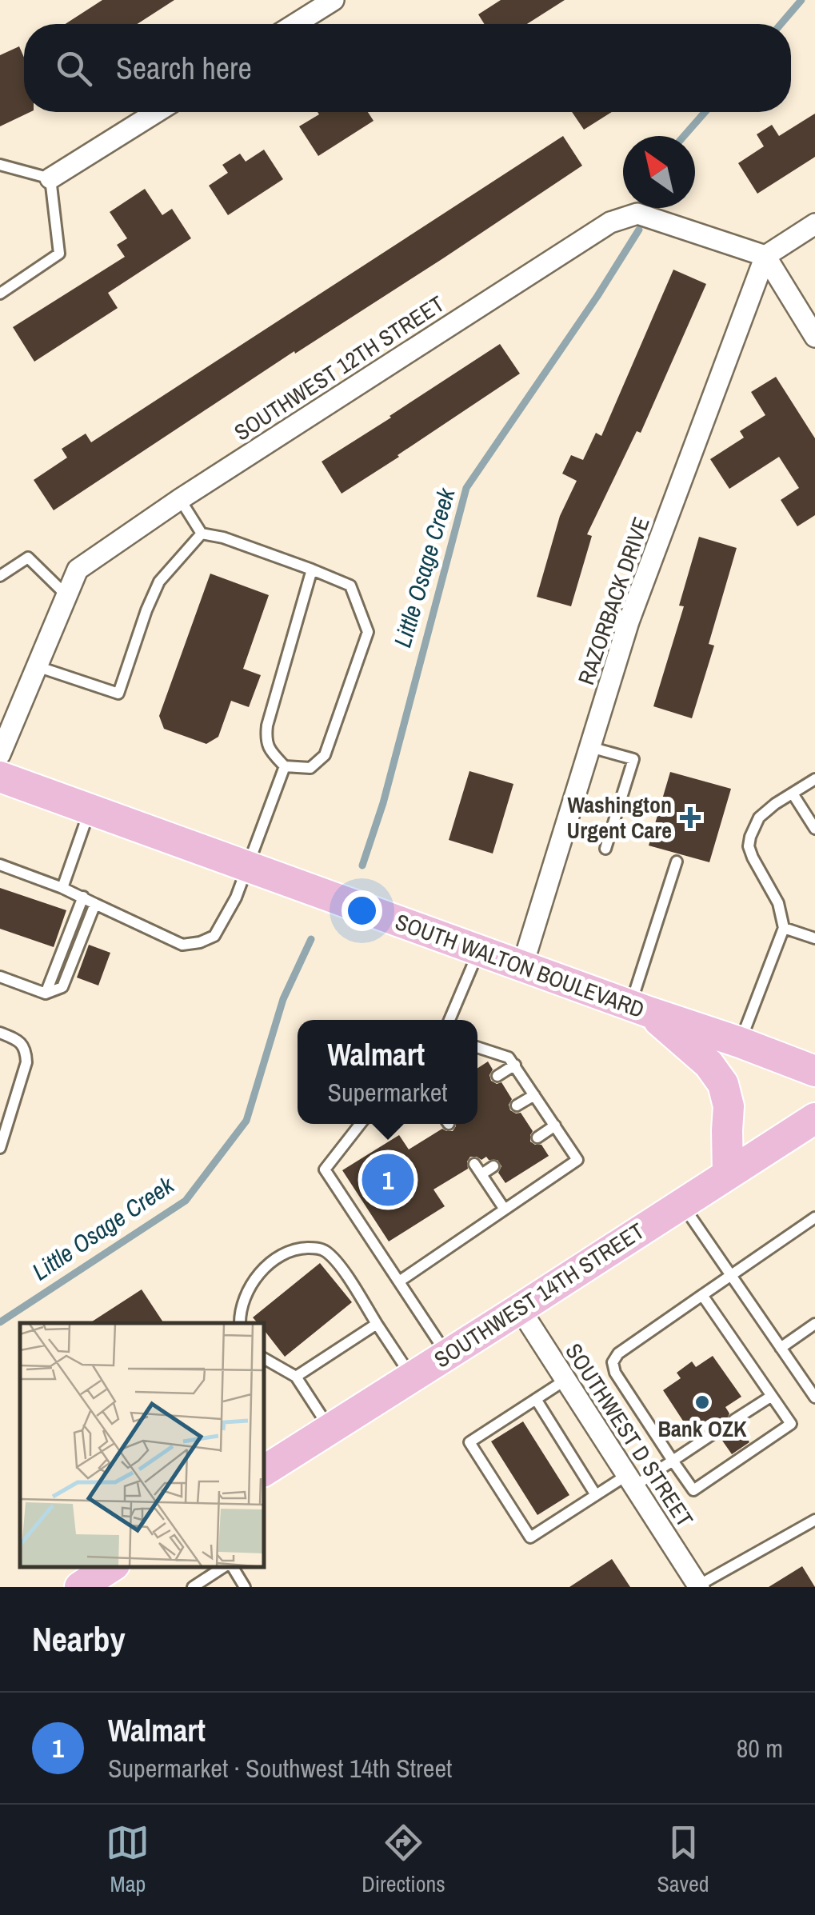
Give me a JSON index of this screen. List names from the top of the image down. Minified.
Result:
{"streets":{"main road":["SOUTH WALTON BOULEVARD","SOUTHWEST 14TH STREET"],"street":["SOUTHWEST 12TH STREET","RAZORBACK DRIVE","SOUTHWEST D STREET"]},"crossings":[["SOUTHWEST 12TH STREET","RAZORBACK DRIVE"],["RAZORBACK DRIVE","SOUTH WALTON BOULEVARD"],["SOUTHWEST 14TH STREET","SOUTHWEST D STREET"]],"water":["Little Osage Creek"],"places":{"health":["Washington Urgent Care"],"other":["Bank OZK"]},"north":"top left","page":{"search":"Search here","popup":["Walmart","Supermarket"],"pins":"1","heading":"Nearby","list":[{"mark":"1","name":"Walmart","note":"Supermarket · Southwest 14th Street","value":"80 m"}],"nav":["Map","Directions","Saved"]}}
